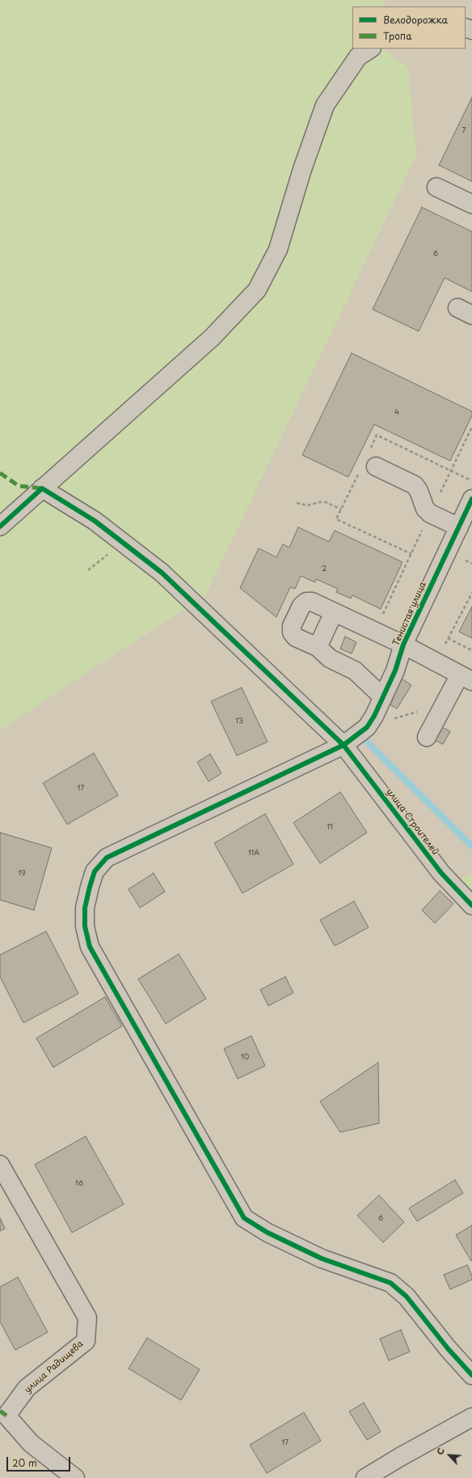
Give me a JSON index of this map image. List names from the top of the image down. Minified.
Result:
{"streets":{"street":["Тенистая улица","улица Строителей","улица Радищева"]},"crossings":[["Тенистая улица","улица Строителей"]],"house_numbers":["7","6","4","2","13","17","11","11А","19","10","16","6","17"],"legend":["Велодорожка","Тропа"],"scale_bar":"20 m","north":"top left"}
